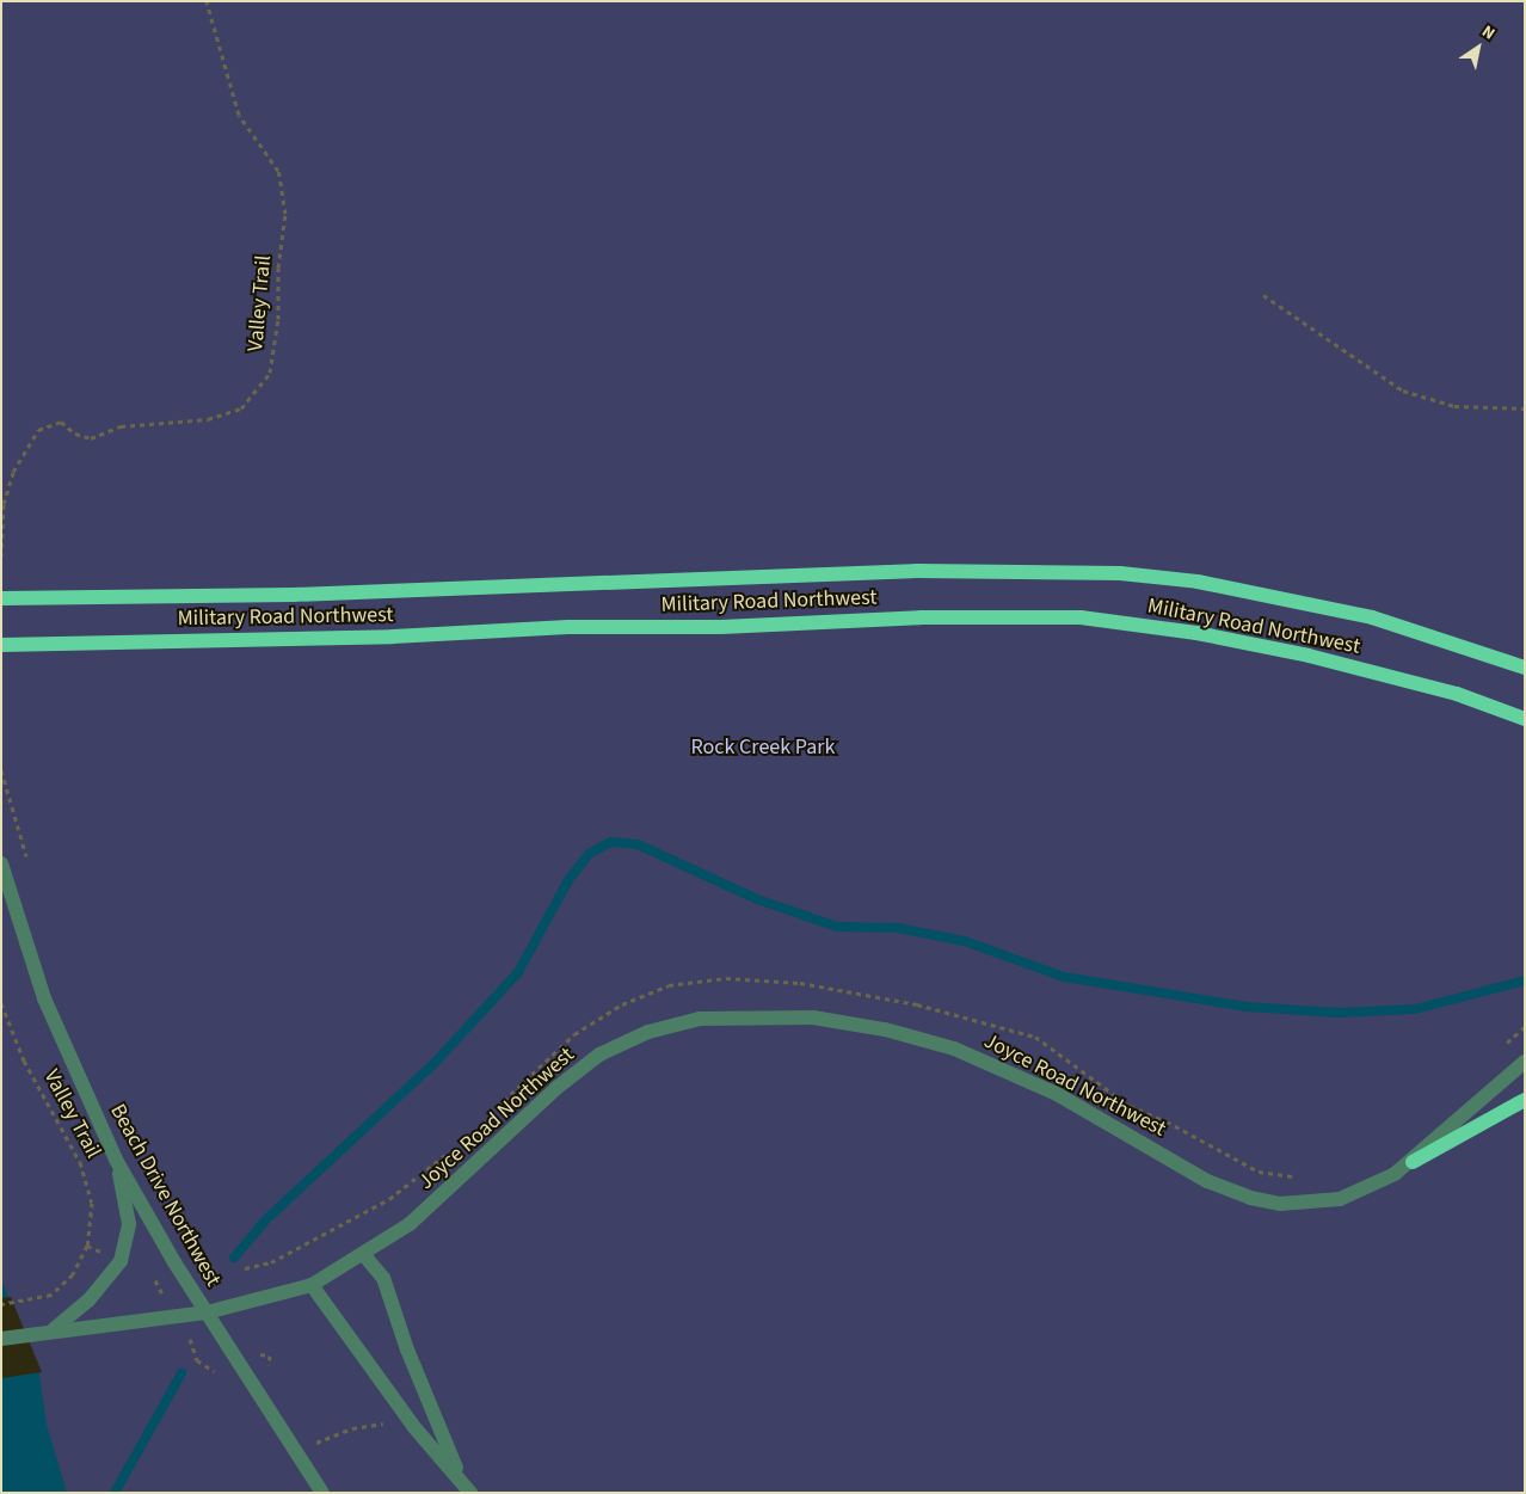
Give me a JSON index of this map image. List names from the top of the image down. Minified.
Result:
{"streets":{"main road":["Military Road Northwest"],"street":["Joyce Road Northwest","Beach Drive Northwest"],"path":["Valley Trail"]},"crossings":[["Joyce Road Northwest","Beach Drive Northwest"]],"parks":["Rock Creek Park"],"north":"top right"}
